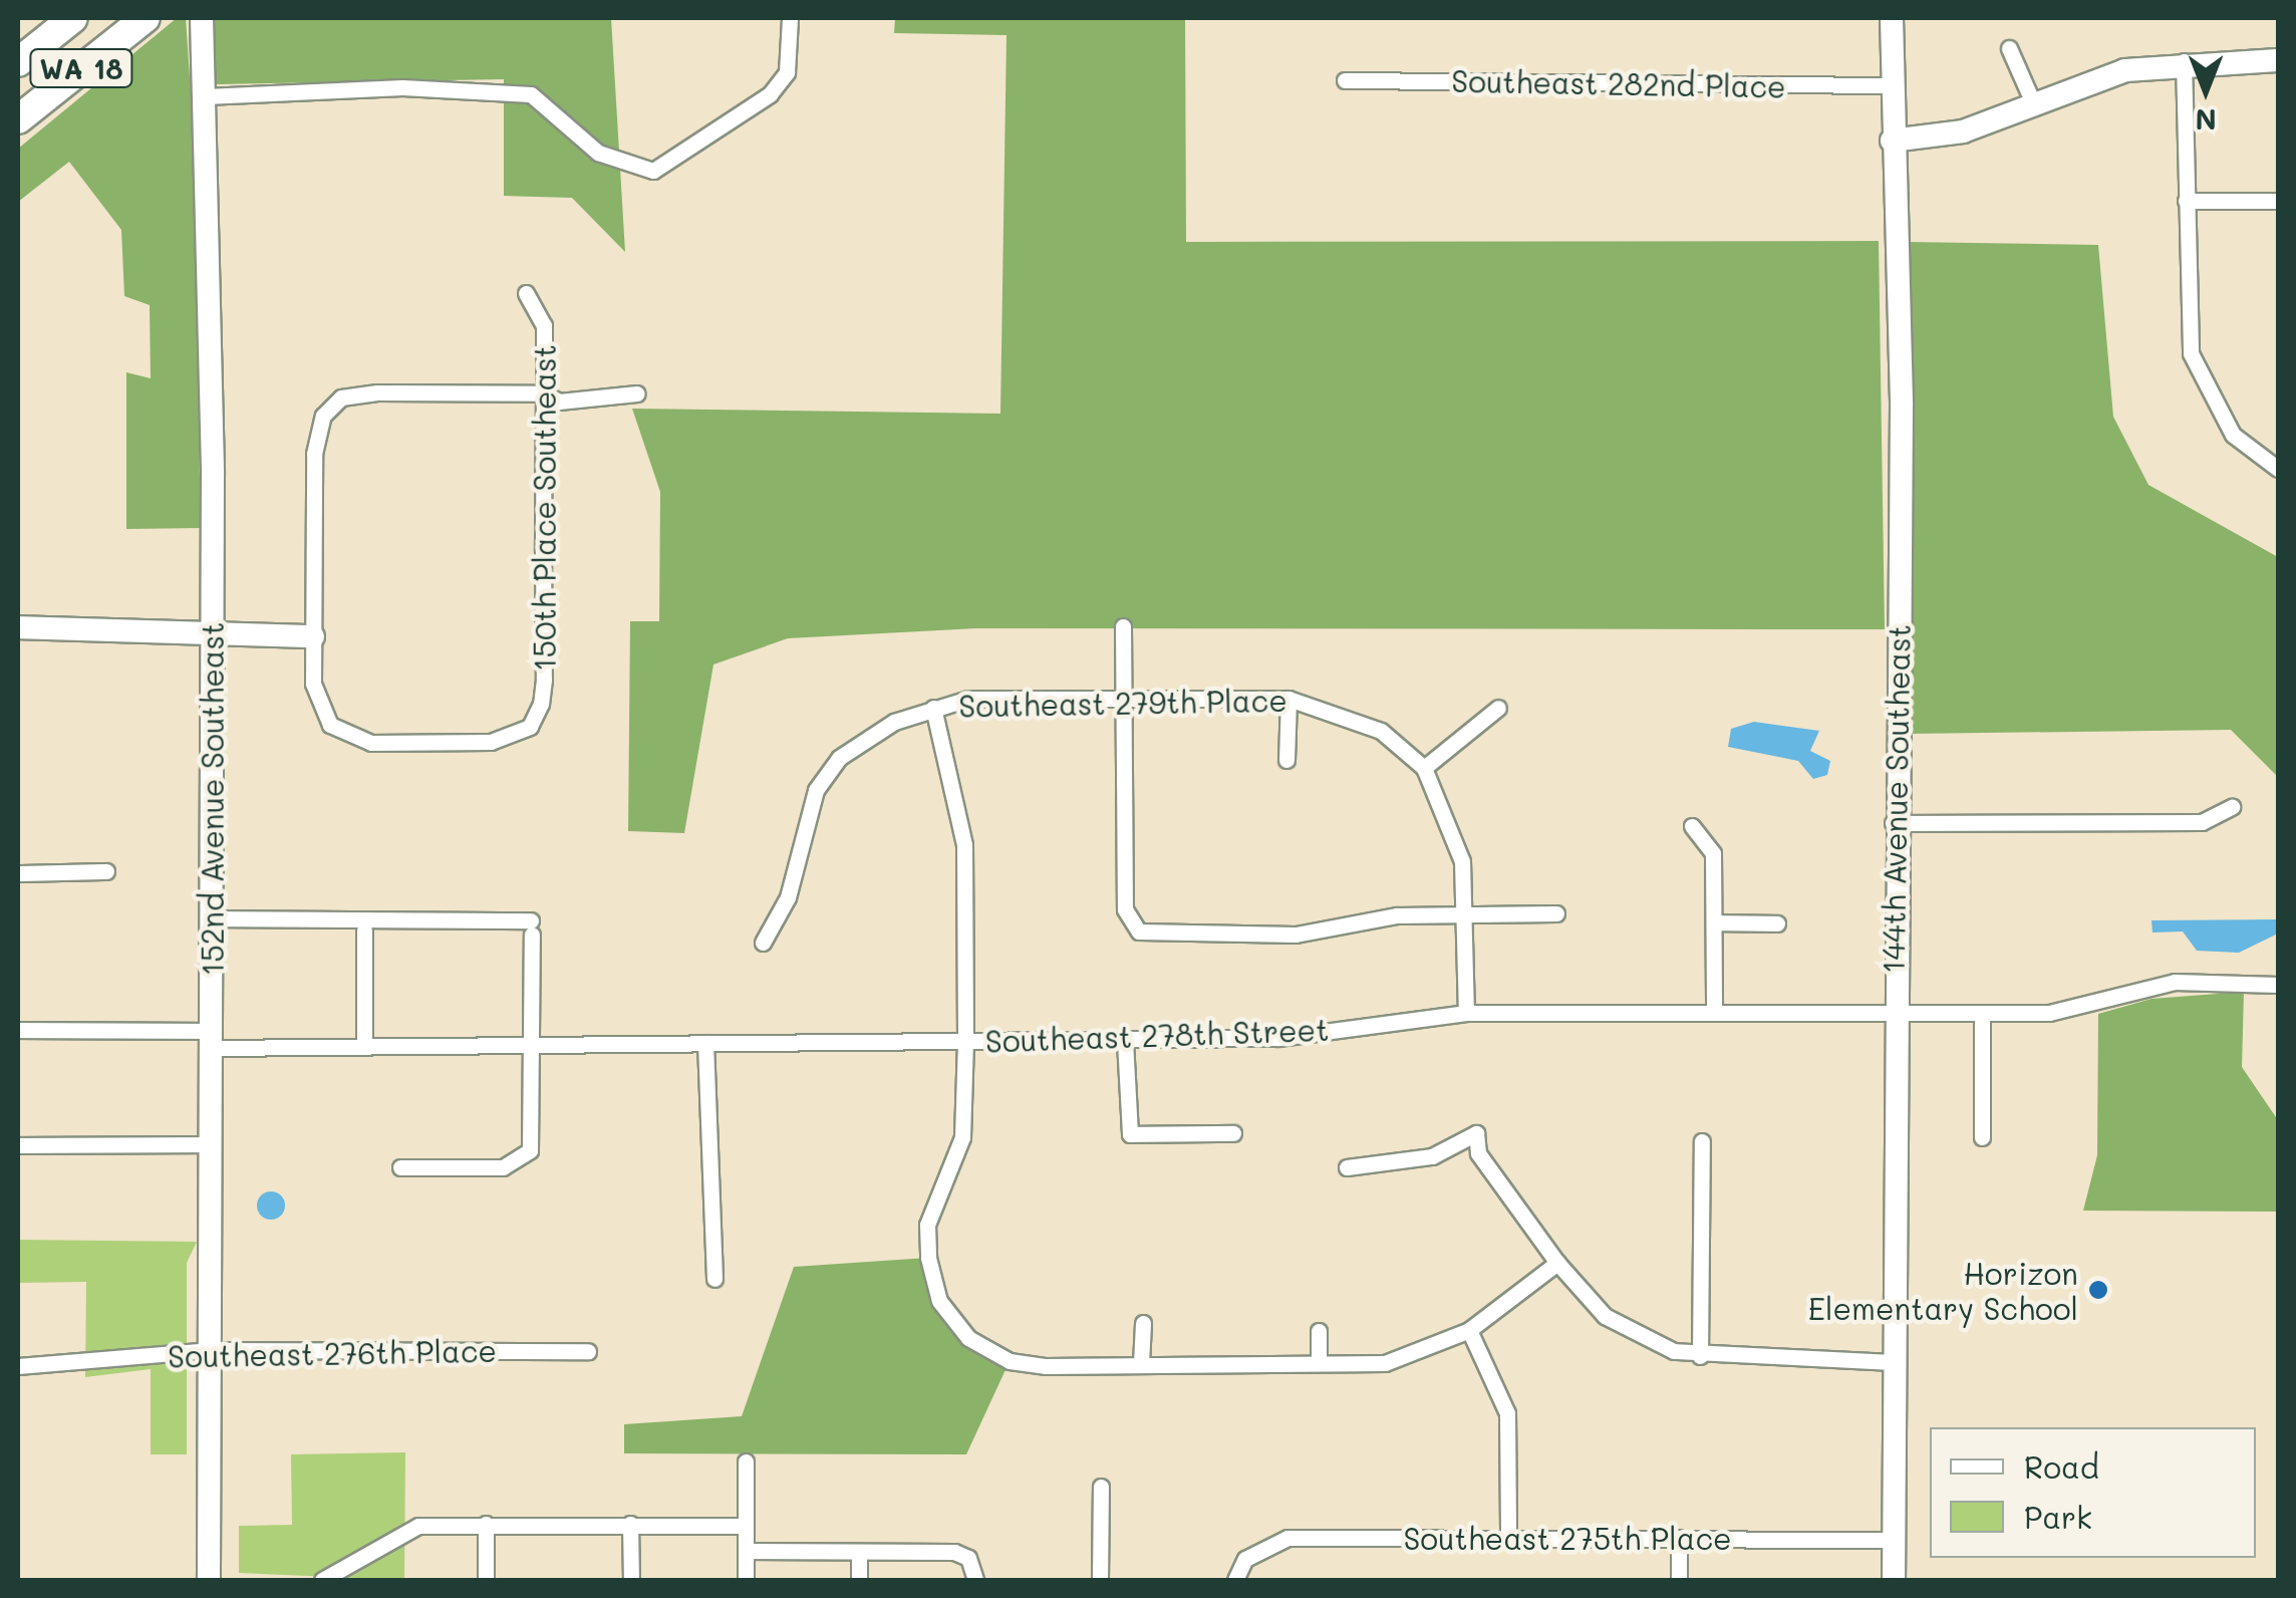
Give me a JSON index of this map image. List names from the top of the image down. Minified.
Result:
{"streets":{"highway":["WA 18"],"street":["Southeast 282nd Place","150th Place Southeast","Southeast 279th Place","152nd Avenue Southeast","144th Avenue Southeast","Southeast 278th Street","Southeast 276th Place","Southeast 275th Place"]},"crossings":[["Southeast 282nd Place","144th Avenue Southeast"],["152nd Avenue Southeast","Southeast 278th Street"],["152nd Avenue Southeast","Southeast 276th Place"],["144th Avenue Southeast","Southeast 278th Street"],["144th Avenue Southeast","Southeast 275th Place"]],"places":["Horizon Elementary School"],"legend":["Road","Park"],"north":"bottom"}
